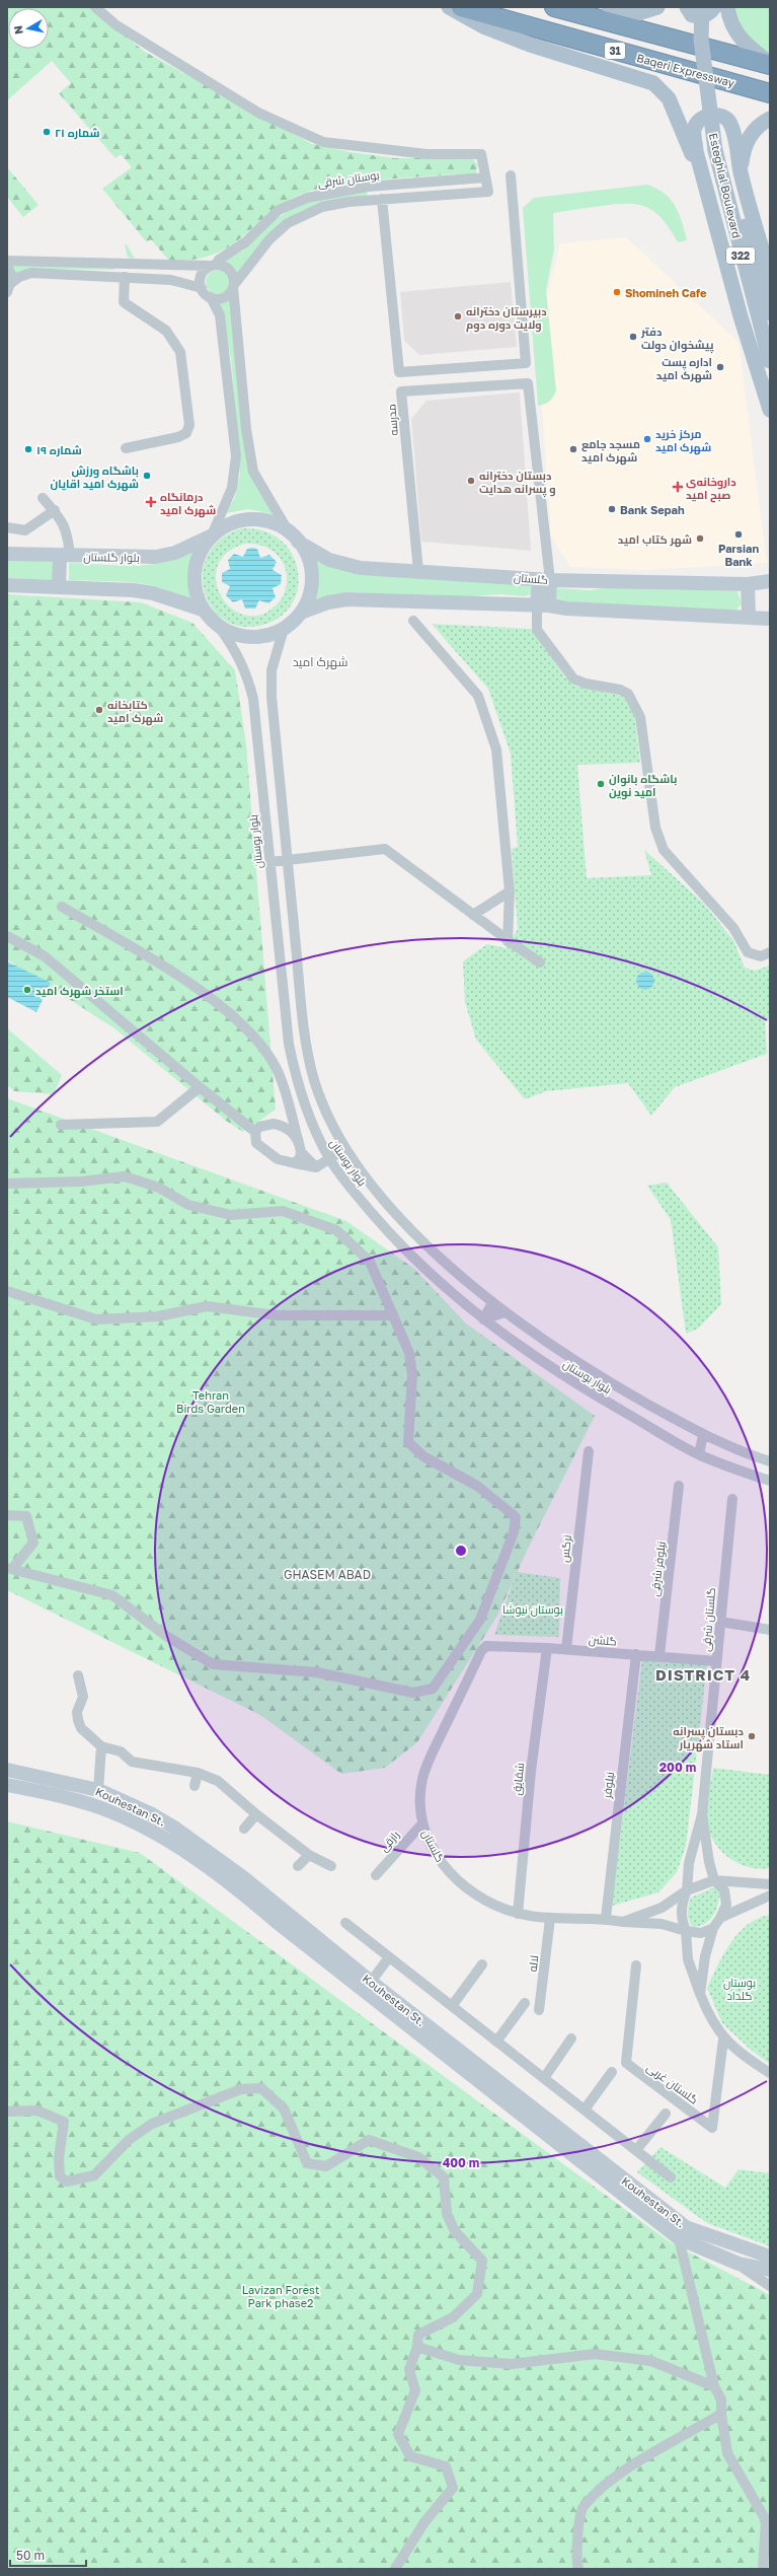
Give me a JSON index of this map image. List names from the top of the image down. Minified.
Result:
{"streets":{"highway":["31","Baqeri Expressway"],"main road":["Esteghlal Boulevard","322","بلوار گلستان","گلستان","Kouhestan St."],"street":["بوستان شرقی","مدرسه","بلوار بوستان","نرگس","نیلوفر شرقی","گلستان شرقی","گلشن","شقایق","نیلوفر","رازقی","لاله","گلستان غربی"]},"crossings":[["مدرسه","گلستان"],["بلوار گلستان","گلستان"],["بلوار گلستان","بلوار بوستان"],["گلستان","بلوار بوستان"],["گلستان","گلشن"],["گلستان","شقایق"],["گلستان","نیلوفر"],["گلستان","رازقی"],["گلستان","لاله"],["نرگس","گلشن"],["نیلوفر شرقی","گلشن"],["گلستان شرقی","گلشن"],["گلشن","شقایق"],["گلشن","نیلوفر"]],"districts":["شهرک امید","GHASEM ABAD","DISTRICT 4"],"parks":["Tehran Birds Garden","بوستان نیوشا","بوستان گلداد","Lavizan Forest Park phase2"],"places":{"other":["شماره ۲۱","Shomineh Cafe","دبیرستان دخترانه ولایت دوره دوم","دفتر پیشخوان دولت","اداره پست شهرک امید","مرکز خرید شهرک امید","شماره ۱۹","مسجد جامع شهرک امید","باشگاه ورزش شهرک امید اقایان","دبستان دخترانه و پسرانه هدایت","Bank Sepah","Parsian Bank","شهر کتاب امید","کتابخانه شهرک امید","باشگاه بانوان امید نوین","استخر شهرک امید","دبستان پسرانه استاد شهريار"],"health":["داروخانه‌ی صبح امید","درمانگاه شهرک امید"]},"scale_bar":"50 m","north":"left","rings":["200 m","400 m"]}
